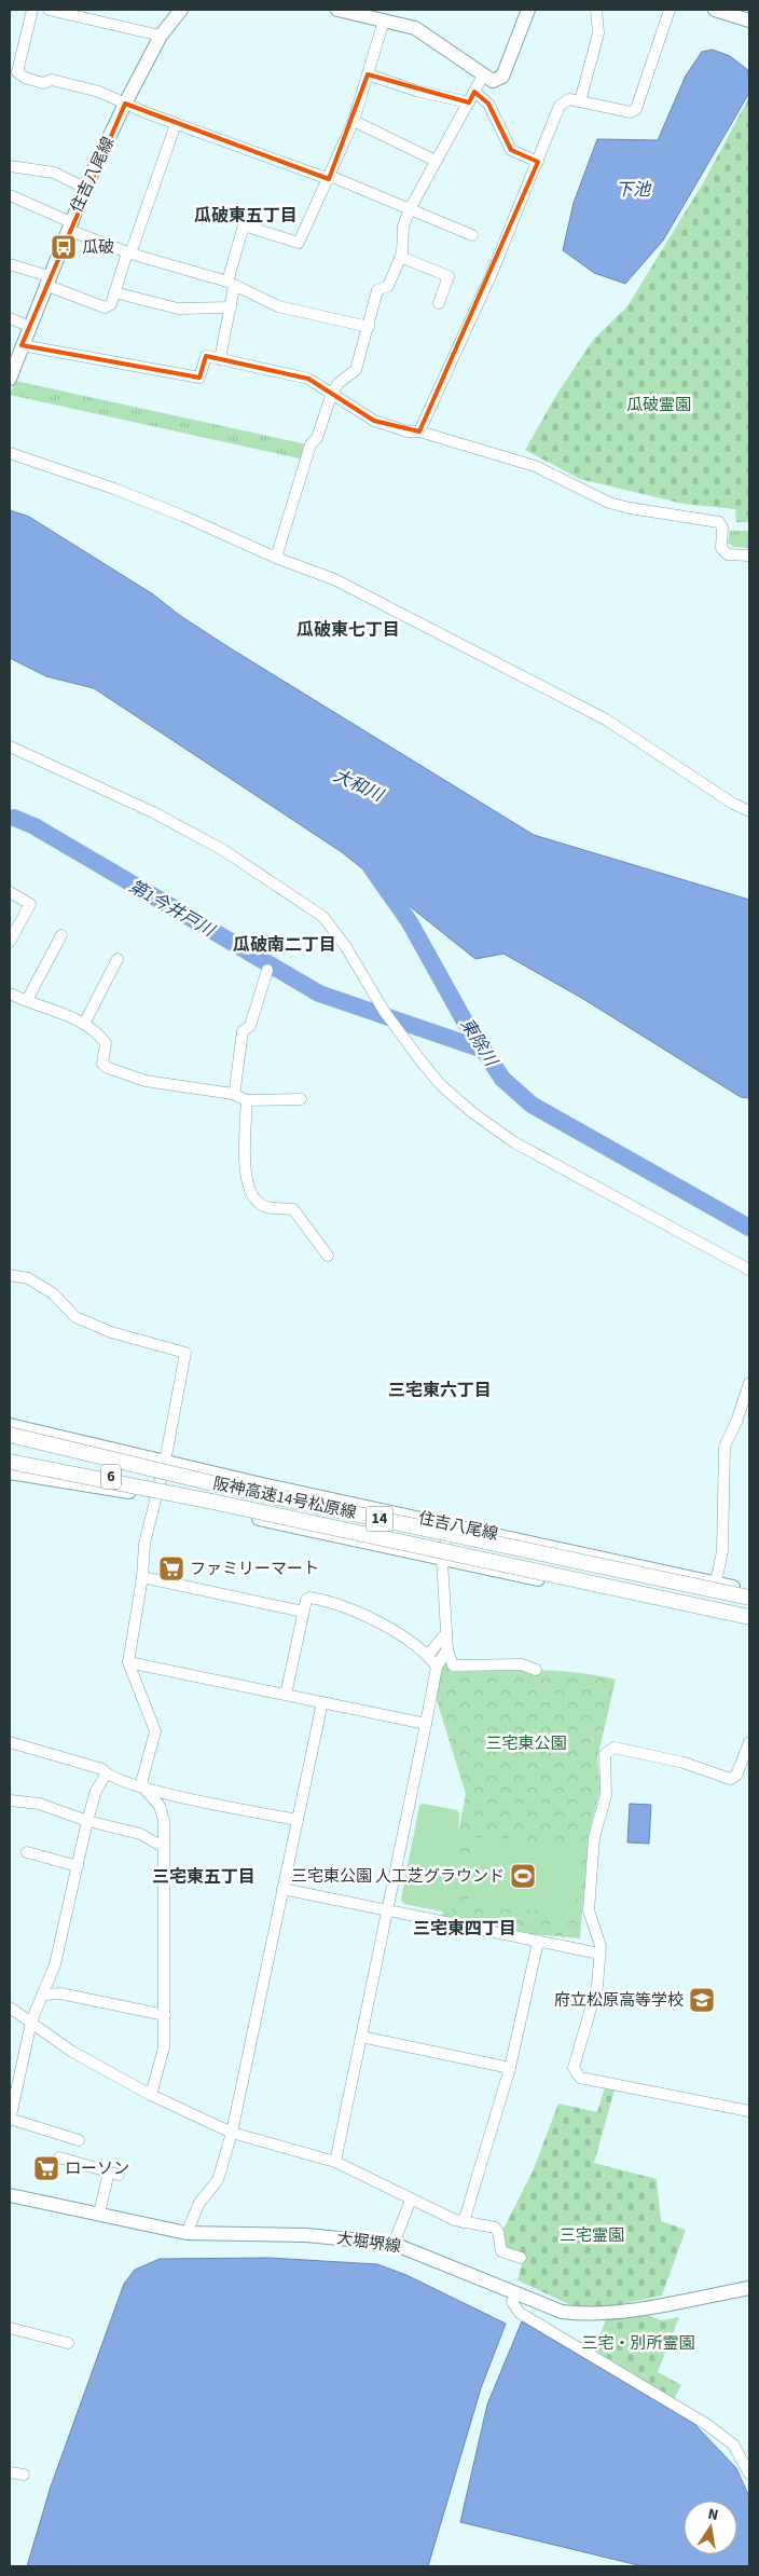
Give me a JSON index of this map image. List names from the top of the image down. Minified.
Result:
{"streets":{"highway":["6","阪神高速14号松原線","14"],"main road":["住吉八尾線","大堀堺線"]},"crossings":[["6","阪神高速14号松原線"]],"districts":["瓜破東五丁目","瓜破東七丁目","瓜破南二丁目","三宅東六丁目","三宅東五丁目","三宅東四丁目"],"water":["下池","大和川","第1今井戸川","東除川"],"parks":["瓜破霊園","三宅東公園","三宅霊園","三宅・別所霊園"],"places":{"bus stop":["瓜破"],"supermarket":["ファミリーマート","ローソン"],"sports":["三宅東公園 人工芝グラウンド"],"school or university":["府立松原高等学校"]},"north":"top"}
